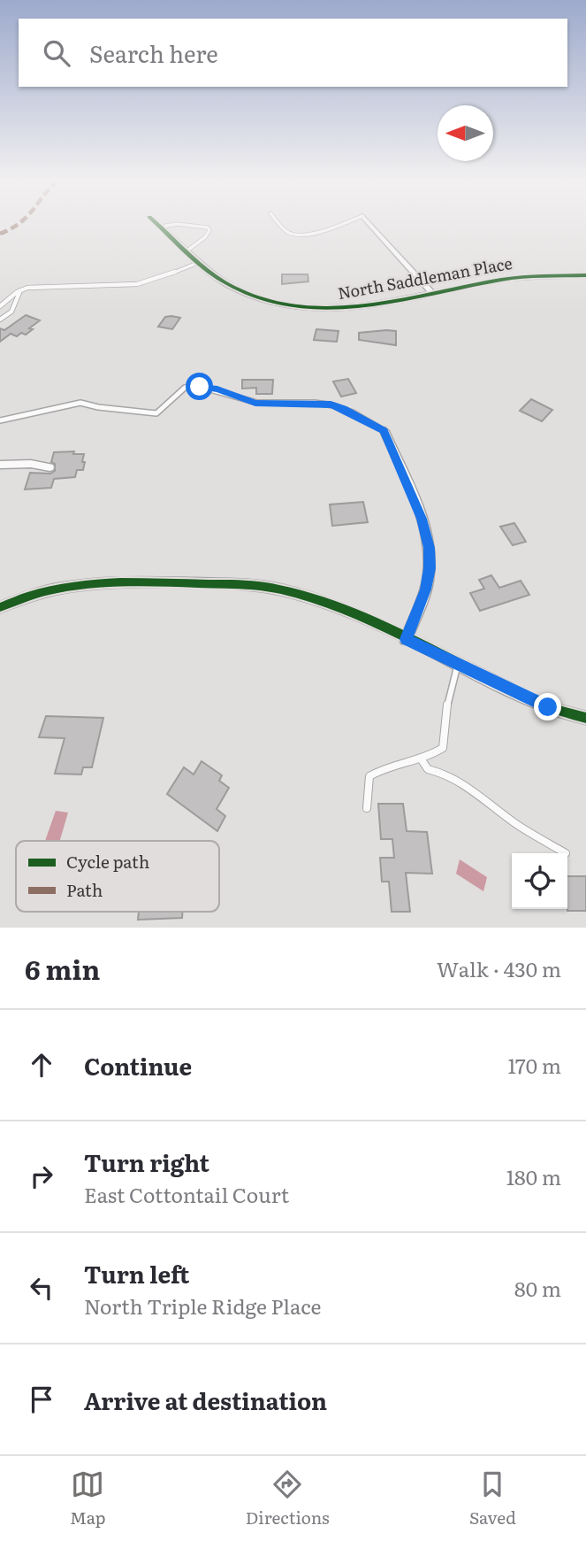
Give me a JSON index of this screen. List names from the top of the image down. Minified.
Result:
{"streets":{"street":["North Saddleman Place"]},"legend":["Cycle path","Path"],"north":"left","page":{"search":"Search here","heading":["6 min","Walk · 430 m"],"list":[["Continue","170 m"],["Turn right","East Cottontail Court","180 m"],["Turn left","North Triple Ridge Place","80 m"],"Arrive at destination"],"nav":["Map","Directions","Saved"]}}
